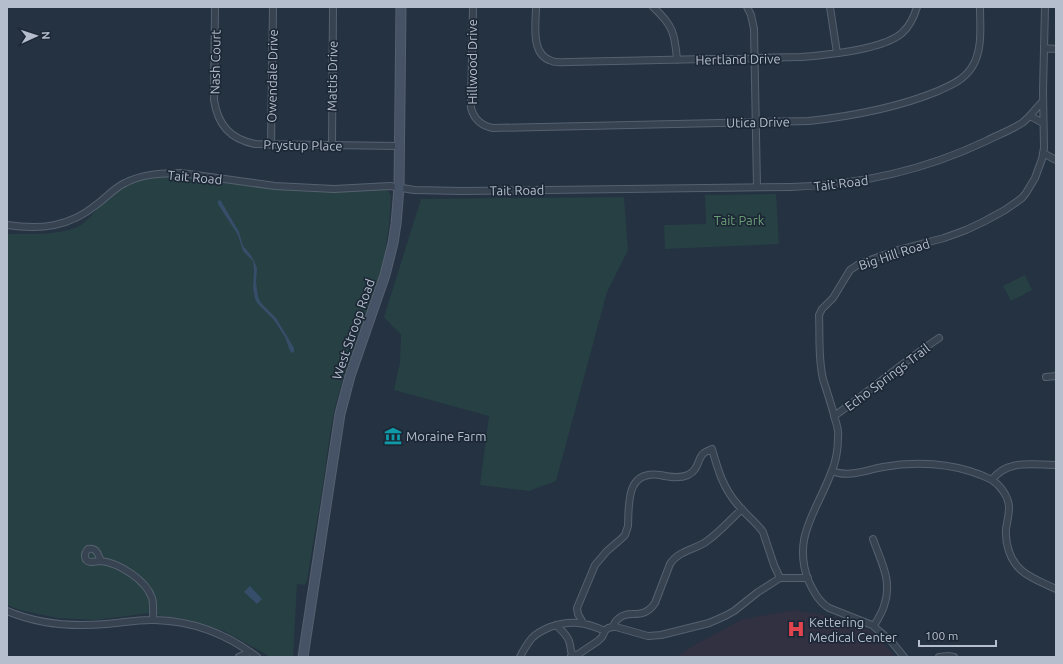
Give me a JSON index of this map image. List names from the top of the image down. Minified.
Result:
{"streets":{"main road":["West Stroop Road"],"street":["Hertland Drive","Nash Court","Hillwood Drive","Owendale Drive","Mattis Drive","Utica Drive","Prystup Place","Tait Road","Big Hill Road","Echo Springs Trail"]},"crossings":[["Nash Court","Prystup Place"],["Hillwood Drive","Utica Drive"],["Owendale Drive","Prystup Place"],["Mattis Drive","Prystup Place"],["Prystup Place","West Stroop Road"],["Tait Road","Big Hill Road"],["Tait Road","West Stroop Road"],["Big Hill Road","Echo Springs Trail"]],"parks":["Tait Park"],"places":{"museum":["Moraine Farm"],"hospital":["Kettering Medical Center"]},"scale_bar":"100 m","north":"right"}
